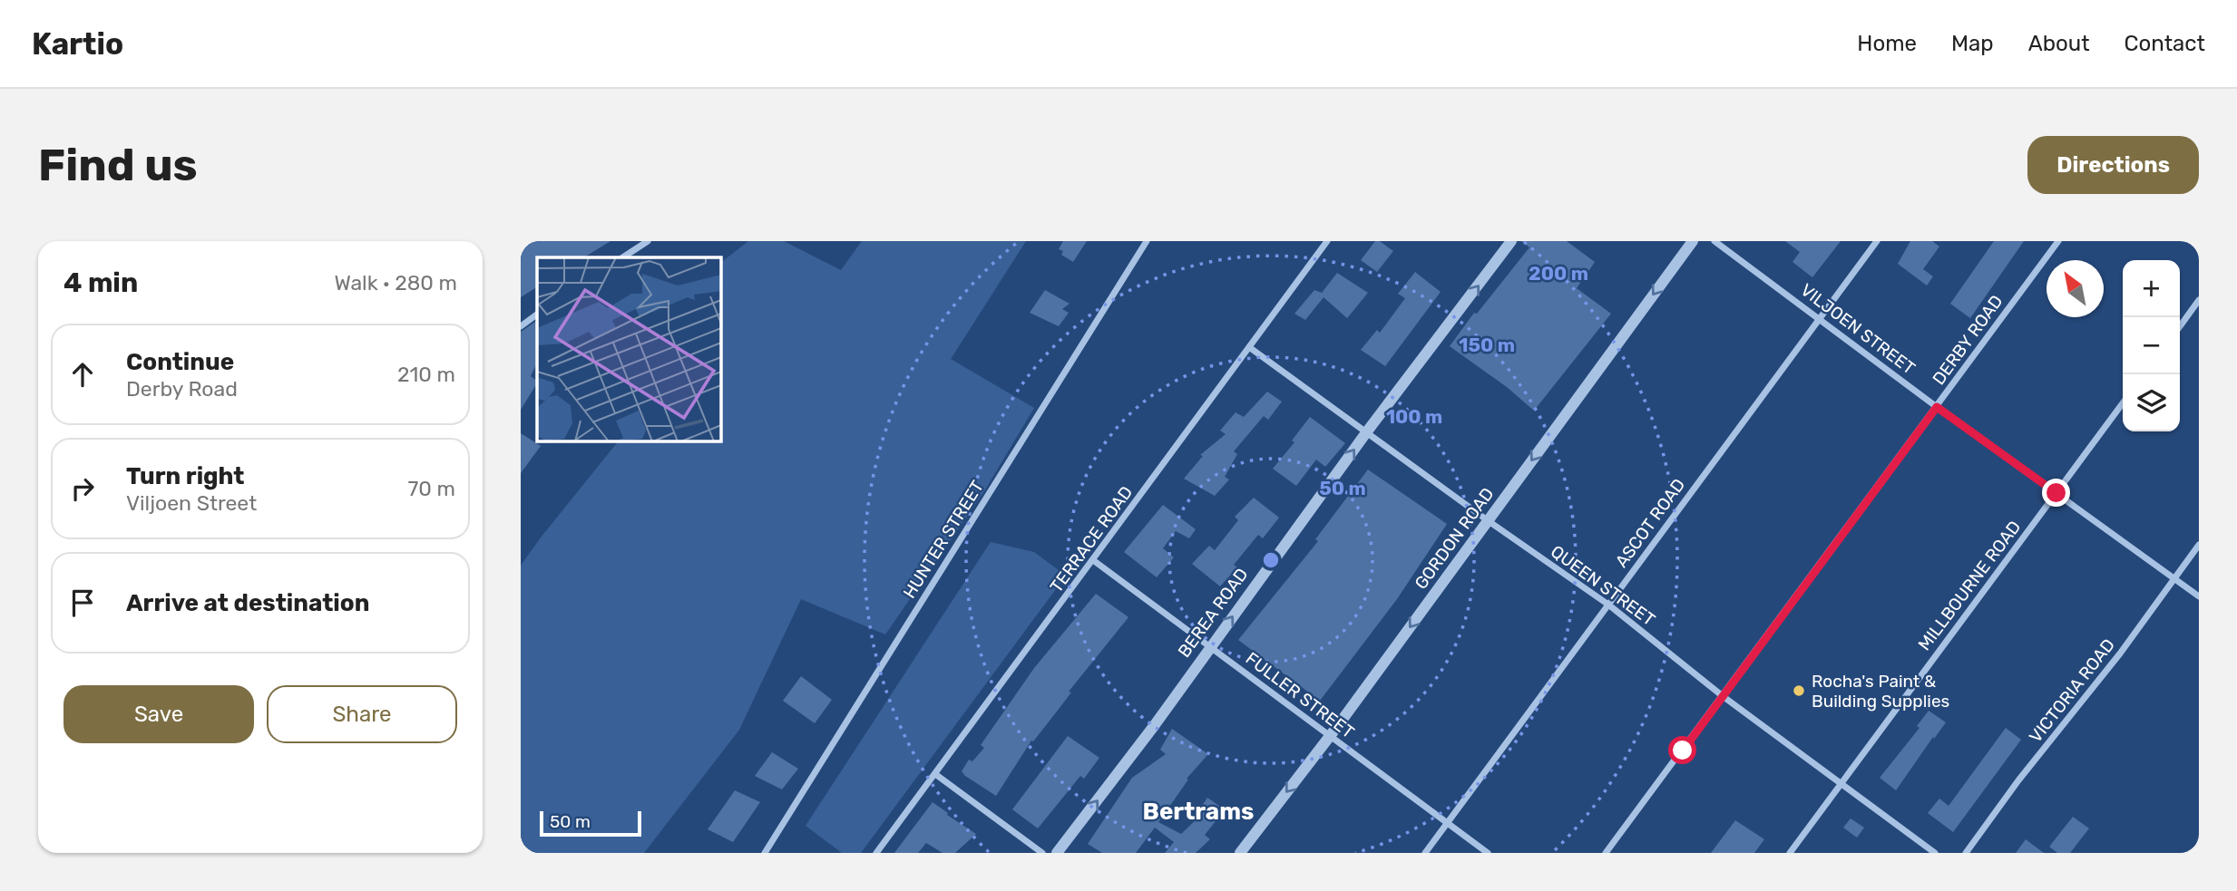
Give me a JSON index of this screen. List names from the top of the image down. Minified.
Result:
{"streets":{"street":["VILJOEN STREET","DERBY ROAD","ASCOT ROAD","GORDON ROAD","HUNTER STREET","TERRACE ROAD","QUEEN STREET","MILLBOURNE ROAD","BEREA ROAD","VICTORIA ROAD","FULLER STREET"]},"crossings":[["VILJOEN STREET","DERBY ROAD"],["VILJOEN STREET","ASCOT ROAD"],["VILJOEN STREET","MILLBOURNE ROAD"],["VILJOEN STREET","VICTORIA ROAD"],["DERBY ROAD","QUEEN STREET"],["ASCOT ROAD","QUEEN STREET"],["ASCOT ROAD","FULLER STREET"],["GORDON ROAD","QUEEN STREET"],["GORDON ROAD","FULLER STREET"],["TERRACE ROAD","QUEEN STREET"],["TERRACE ROAD","FULLER STREET"],["QUEEN STREET","MILLBOURNE ROAD"],["QUEEN STREET","BEREA ROAD"],["BEREA ROAD","FULLER STREET"]],"one_way":["GORDON ROAD","BEREA ROAD"],"districts":["Bertrams"],"places":["Rocha's Paint & Building Supplies"],"scale_bar":"50 m","north":"top left","page":{"header":"Kartio","nav":["Home","Map","About","Contact"],"buttons":["Directions",["Save","Share"]],"title":"Find us","heading":["4 min","Walk · 280 m"],"map_buttons":["+","−"],"list":[["Continue","Derby Road","210 m"],["Turn right","Viljoen Street","70 m"],"Arrive at destination"],"scale":"50 m"},"rings":["200 m","150 m","100 m","50 m"]}
